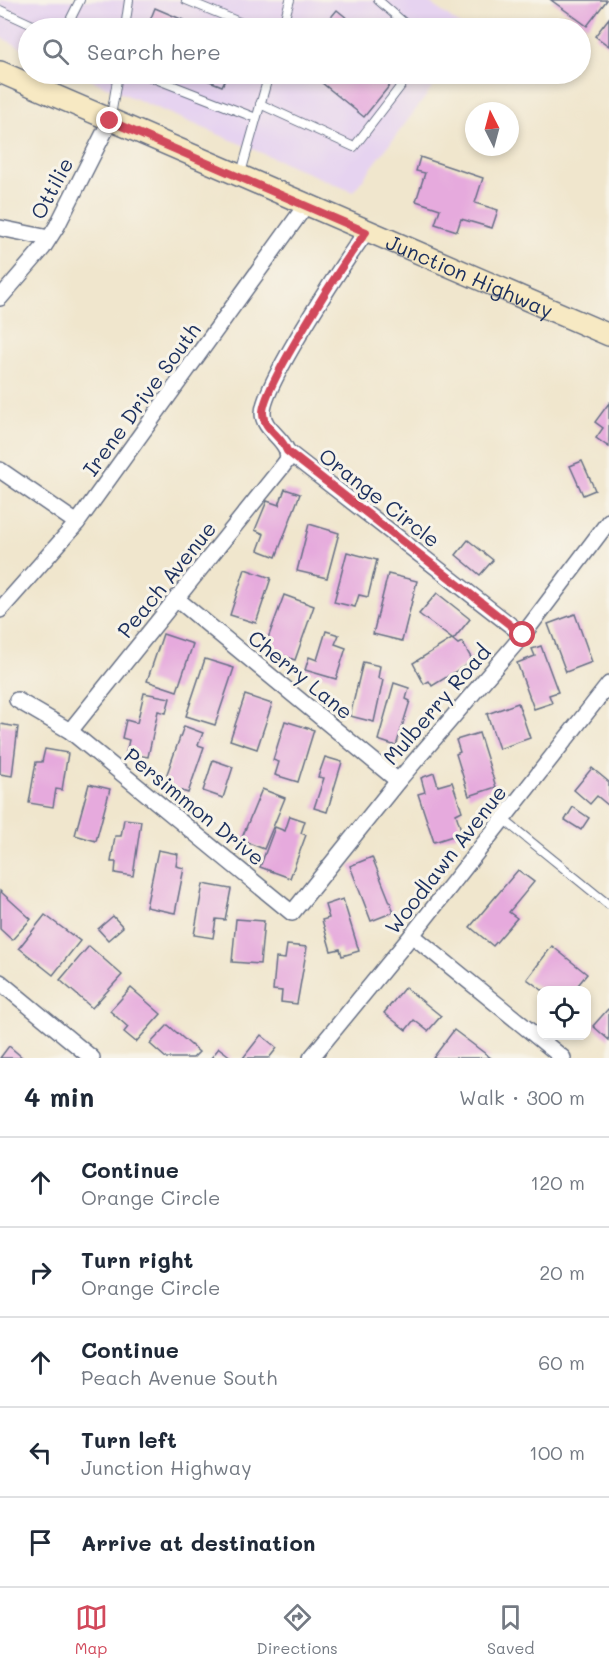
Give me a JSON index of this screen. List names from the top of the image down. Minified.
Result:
{"streets":{"main road":["Junction Highway"],"street":["Ottilie","Irene Drive South","Orange Circle","Peach Avenue","Cherry Lane","Mulberry Road","Persimmon Drive","Woodlawn Avenue"]},"crossings":[["Ottilie","Junction Highway"],["Junction Highway","Irene Drive South"],["Junction Highway","Orange Circle"],["Orange Circle","Peach Avenue"],["Orange Circle","Mulberry Road"],["Peach Avenue","Cherry Lane"],["Peach Avenue","Persimmon Drive"],["Cherry Lane","Mulberry Road"],["Mulberry Road","Persimmon Drive"]],"north":"top","page":{"search":"Search here","heading":["4 min","Walk · 300 m"],"list":[["Continue","Orange Circle","120 m"],["Turn right","Orange Circle","20 m"],["Continue","Peach Avenue South","60 m"],["Turn left","Junction Highway","100 m"],"Arrive at destination"],"nav":["Map","Directions","Saved"]}}
